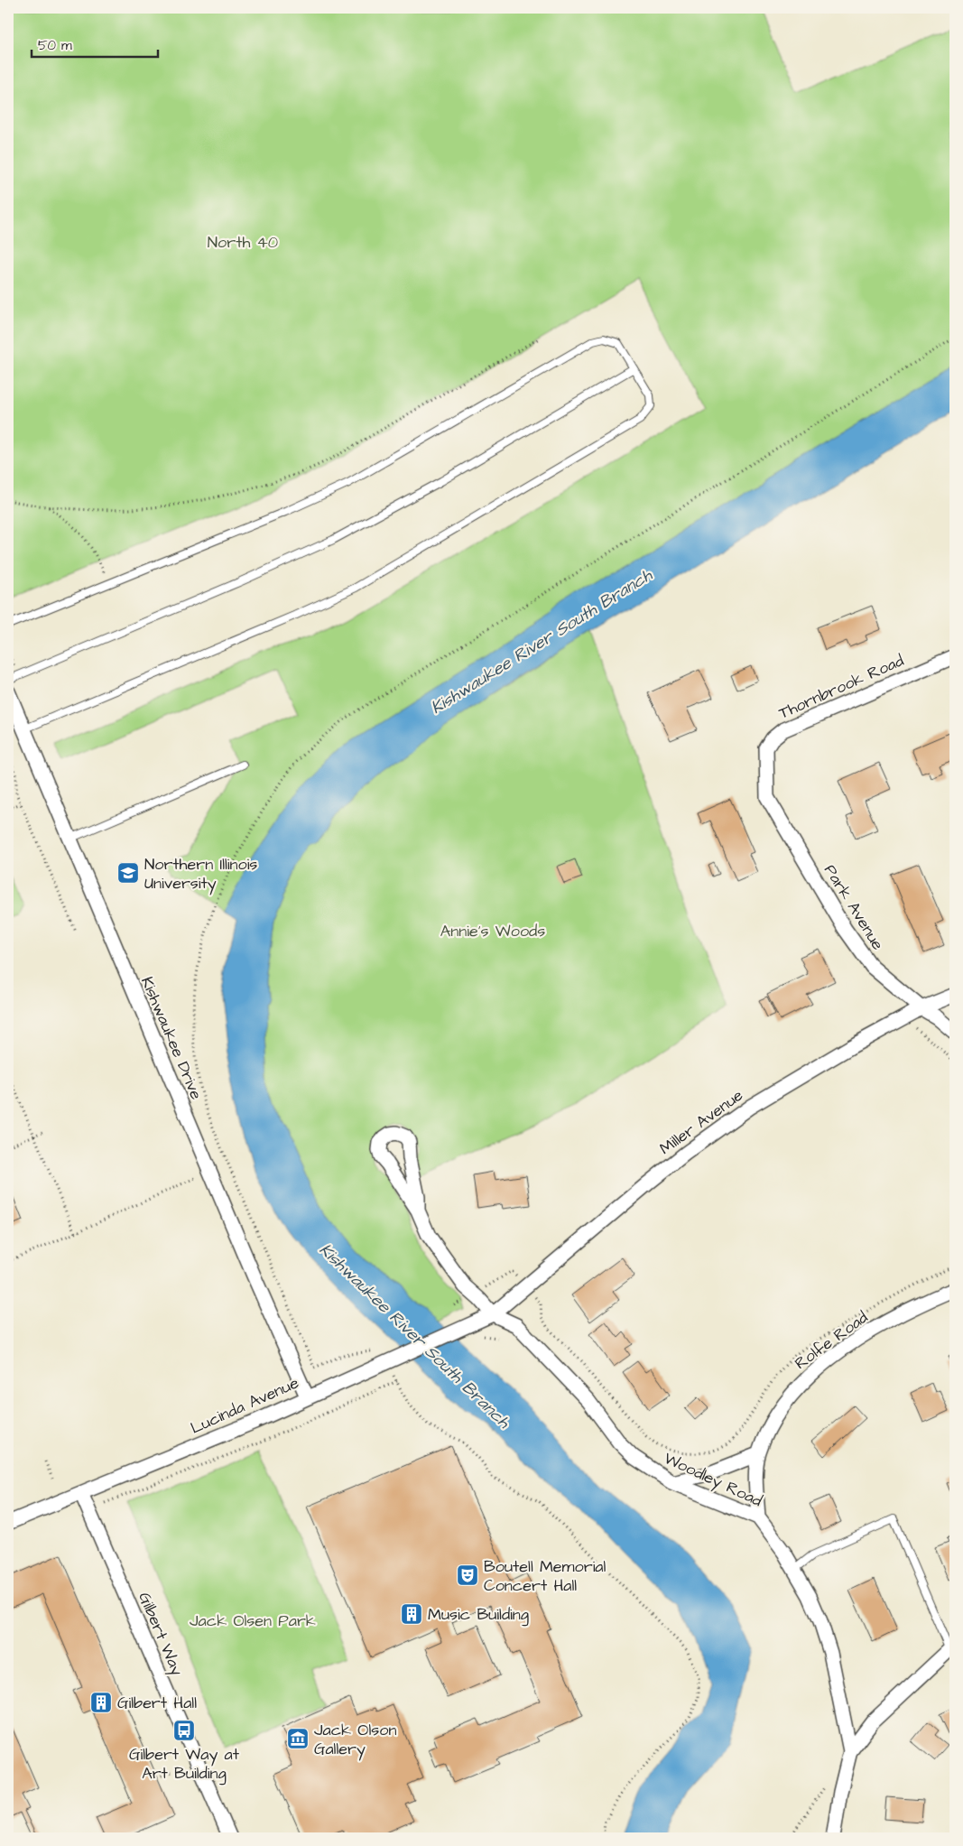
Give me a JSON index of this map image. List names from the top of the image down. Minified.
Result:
{"streets":{"street":["Thornbrook Road","Park Avenue","Kishwaukee Drive","Miller Avenue","Rolfe Road","Lucinda Avenue","Woodley Road","Gilbert Way"]},"crossings":[["Thornbrook Road","Park Avenue"],["Park Avenue","Miller Avenue"],["Kishwaukee Drive","Lucinda Avenue"],["Miller Avenue","Lucinda Avenue"],["Miller Avenue","Woodley Road"],["Rolfe Road","Woodley Road"],["Lucinda Avenue","Woodley Road"],["Lucinda Avenue","Gilbert Way"]],"water":["Kishwaukee River South Branch"],"parks":["North 40","Annie's Woods","Jack Olsen Park"],"places":{"school or university":["Northern Illinois University"],"theatre":["Boutell Memorial Concert Hall"],"building":["Music Building","Gilbert Hall"],"bus stop":["Gilbert Way at Art Building"],"museum":["Jack Olson Gallery"]},"scale_bar":"50 m"}
